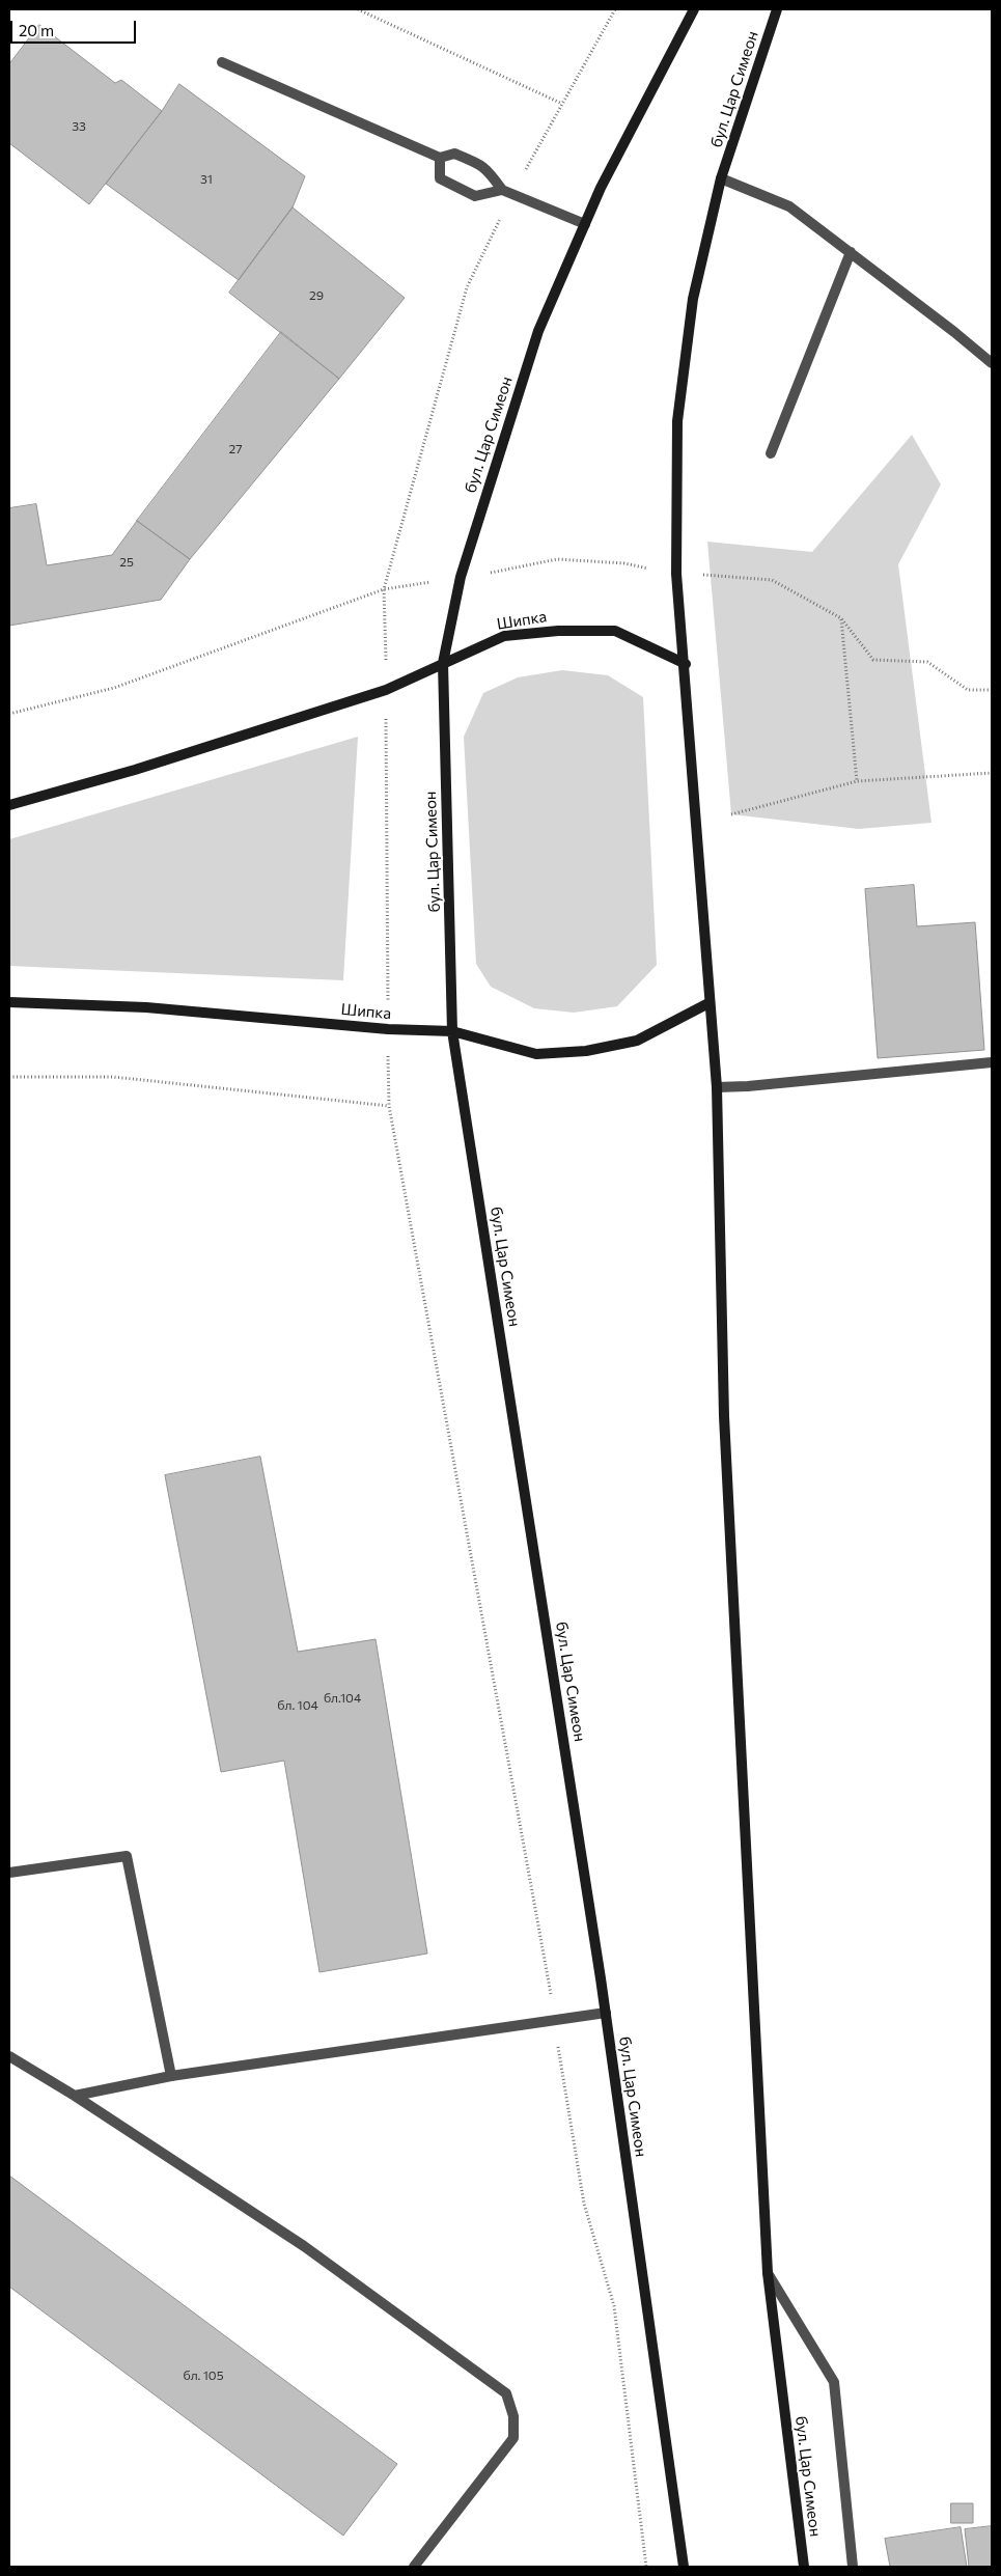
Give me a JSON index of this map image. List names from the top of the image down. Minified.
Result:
{"streets":{"main road":["бул. Цар Симеон","Шипка"]},"crossings":[["бул. Цар Симеон","Шипка"]],"house_numbers":["33","31","29","27","25","бл.104","бл. 104","бл. 105"],"scale_bar":"20 m"}
